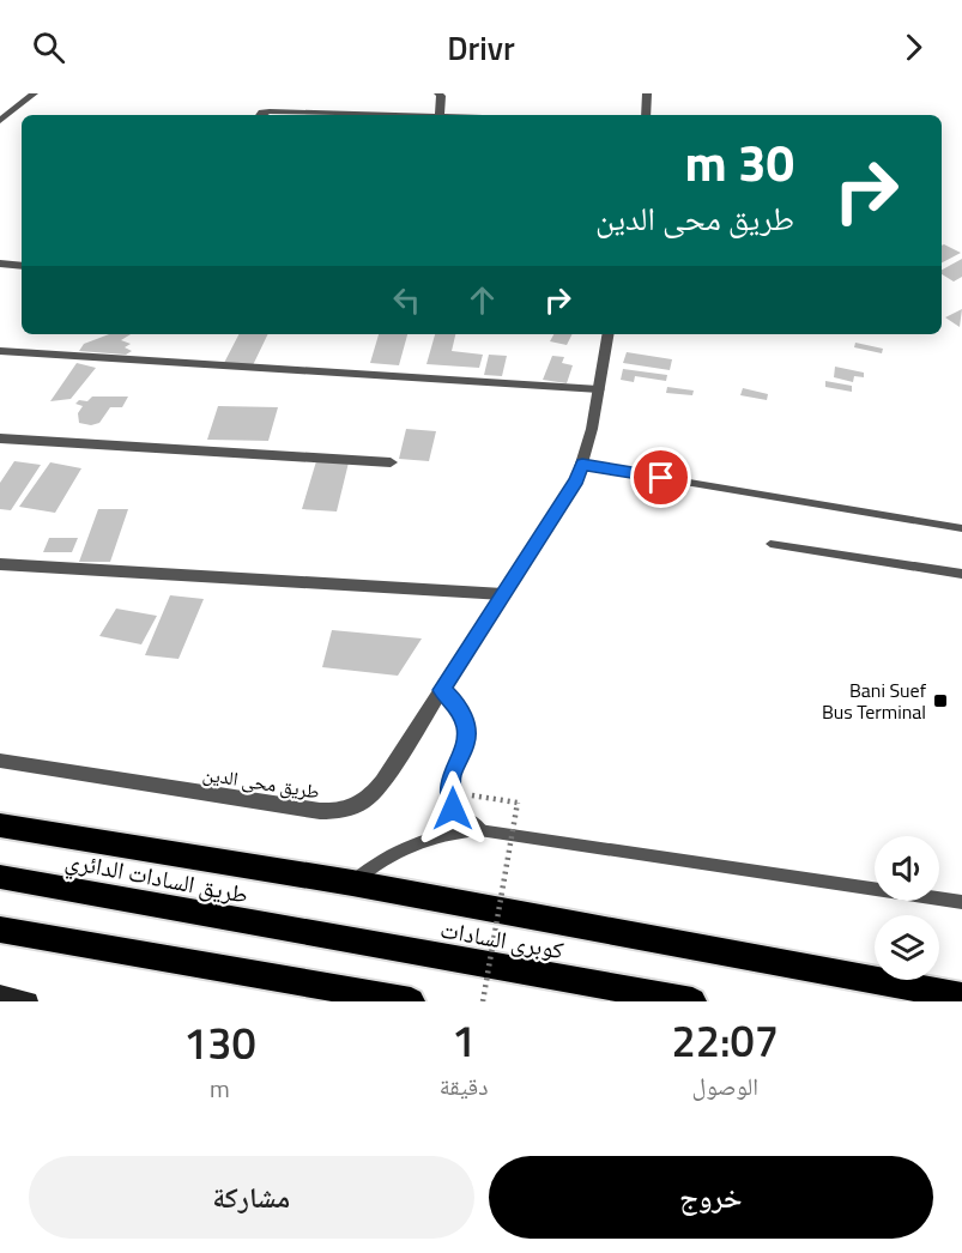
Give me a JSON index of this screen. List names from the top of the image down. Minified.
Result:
{"streets":{"highway":["طريق السادات الدائري","كوبرى السادات"],"street":["طريق محى الدين"]},"crossings":[["طريق السادات الدائري","كوبرى السادات"]],"places":{"transit":["Bani Suef Bus Terminal"]},"page":{"header":"Drivr","turn":["30 m","طريق محى الدين"],"eta":["22:07","الوصول","1","دقيقة","130","m"],"buttons":["خروج","مشاركة"]}}
